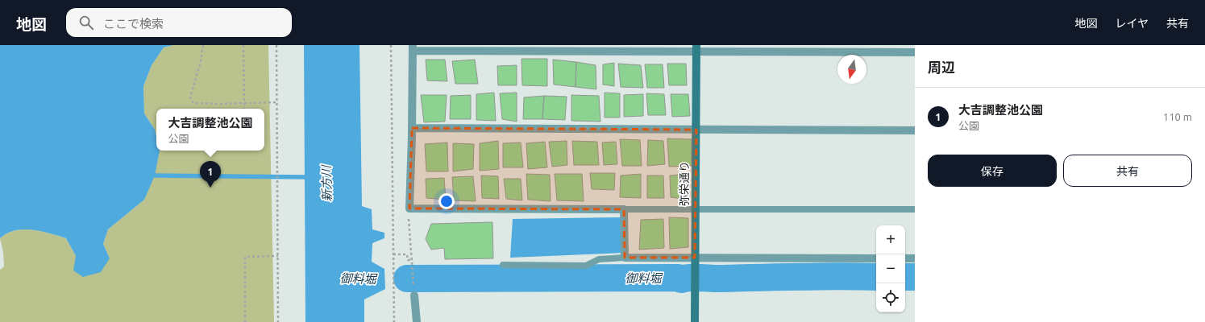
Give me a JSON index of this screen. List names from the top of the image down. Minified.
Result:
{"streets":{"street":["弥栄通り"]},"water":["新方川","御料堀"],"north":"bottom","page":{"header":"地図","search":"ここで検索","nav":["地図","レイヤ","共有"],"heading":"周辺","list":[{"mark":"1","name":"大吉調整池公園","note":"公園","value":"110 m"}],"popup":["大吉調整池公園","公園"],"buttons":["保存","共有"],"pins":"1","map_buttons":["+","−"]}}
